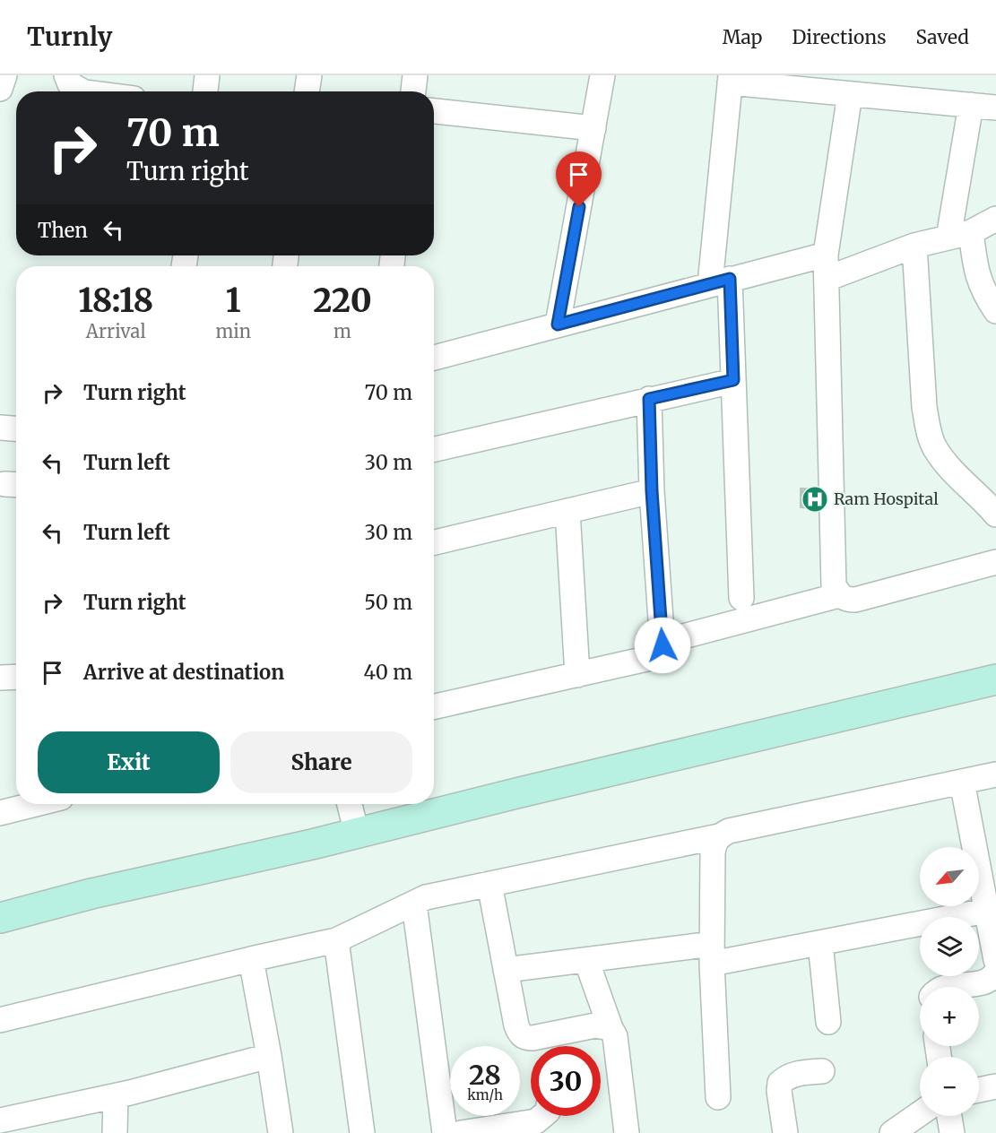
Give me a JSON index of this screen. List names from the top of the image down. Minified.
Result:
{"places":{"hospital":["Ram Hospital"]},"north":"bottom left","page":{"header":"Turnly","nav":["Map","Directions","Saved"],"turn":["70 m","Turn right"],"then":"Then","eta":["18:18","Arrival","1","min","220","m"],"list":[{"name":"Turn right","value":"70 m"},{"name":"Turn left","value":"30 m"},{"name":"Turn left","value":"30 m"},{"name":"Turn right","value":"50 m"},{"name":"Arrive at destination","value":"40 m"}],"buttons":["Exit","Share"],"map_buttons":["+","−"],"speed":"28 km/h","limit":"30"}}
